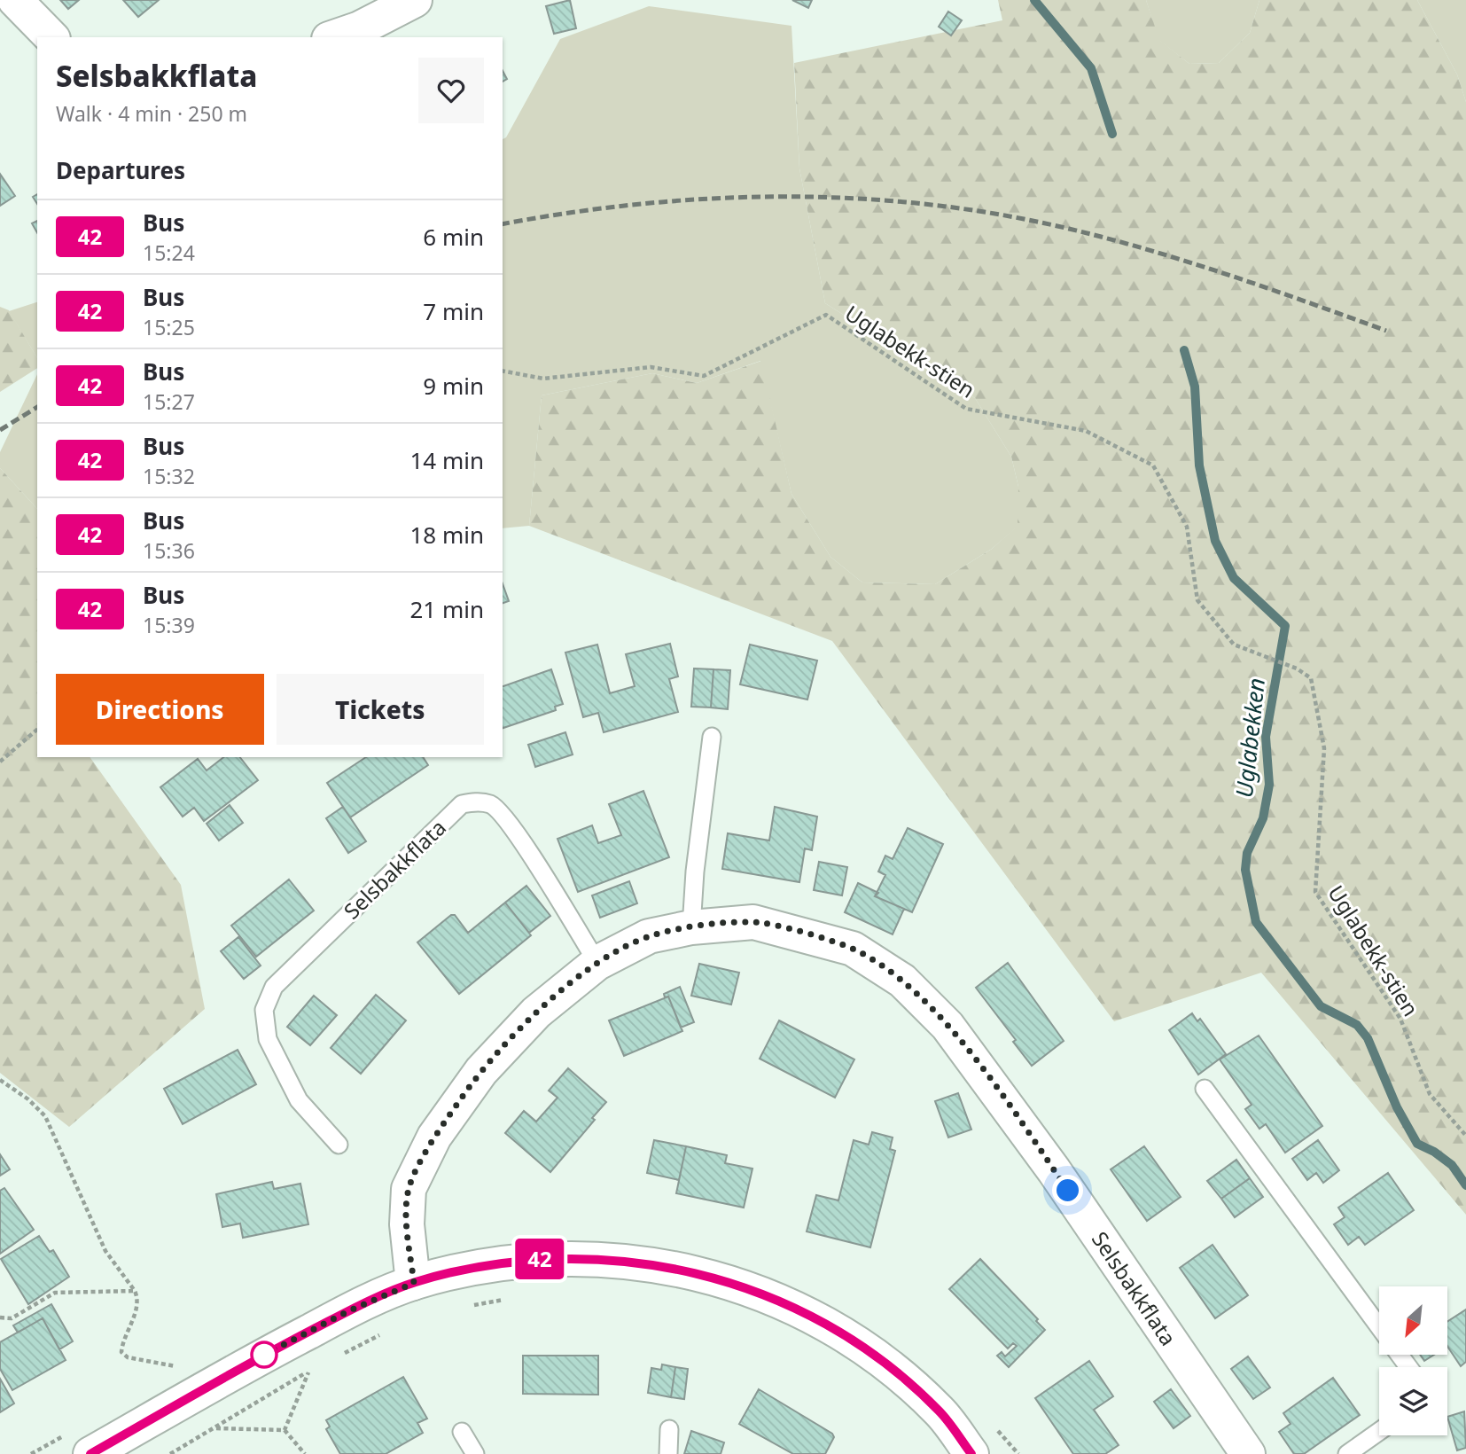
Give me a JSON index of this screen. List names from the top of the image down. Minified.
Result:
{"streets":{"street":["Selsbakkflata"],"path":["Uglabekk-stien"]},"water":["Uglabekken"],"lines":["bus line 42"],"north":"bottom left","page":{"on_map":"42","heading":[["Selsbakkflata","Walk · 4 min · 250 m"],"Departures"],"list":[{"mark":"42","name":"Bus","note":"15:24","value":"6 min"},{"mark":"42","name":"Bus","note":"15:25","value":"7 min"},{"mark":"42","name":"Bus","note":"15:27","value":"9 min"},{"mark":"42","name":"Bus","note":"15:32","value":"14 min"},{"mark":"42","name":"Bus","note":"15:36","value":"18 min"},{"mark":"42","name":"Bus","note":"15:39","value":"21 min"}],"buttons":["Directions","Tickets"]}}
